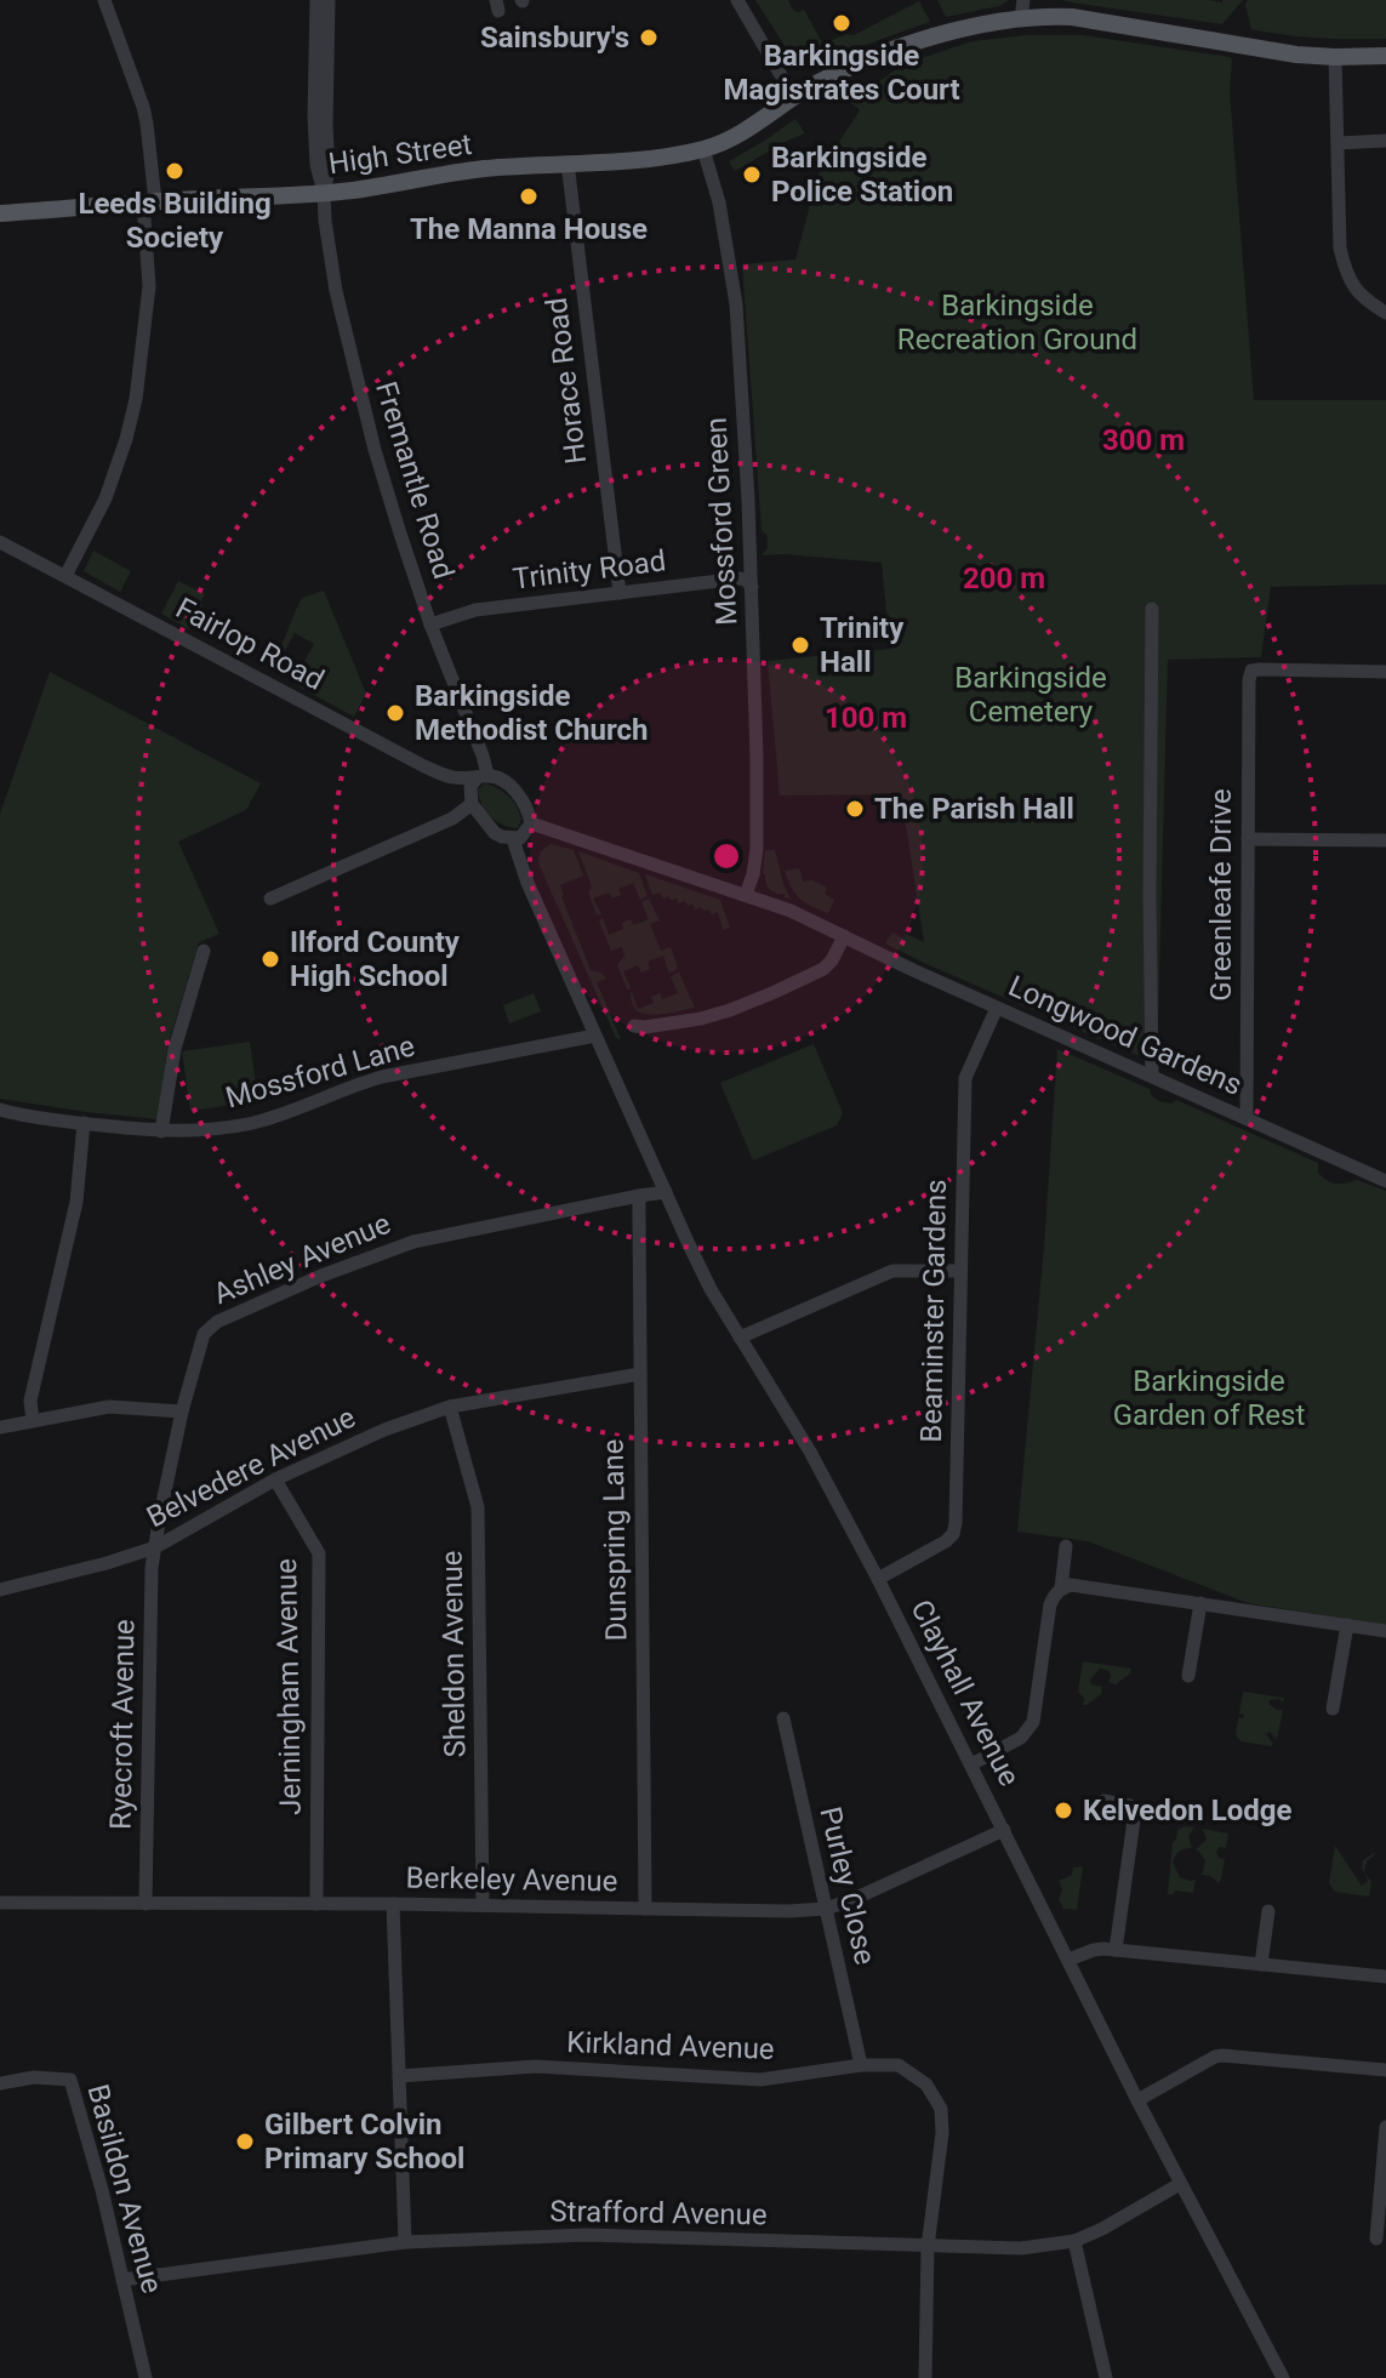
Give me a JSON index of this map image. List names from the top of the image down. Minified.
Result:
{"streets":{"main road":["High Street"],"street":["Horace Road","Fremantle Road","Mossford Green","Trinity Road","Fairlop Road","Greenleafe Drive","Longwood Gardens","Mossford Lane","Ashley Avenue","Beaminster Gardens","Belvedere Avenue","Dunspring Lane","Sheldon Avenue","Jerningham Avenue","Clayhall Avenue","Ryecroft Avenue","Berkeley Avenue","Purley Close","Kirkland Avenue","Basildon Avenue","Strafford Avenue"]},"crossings":[["High Street","Horace Road"],["High Street","Fremantle Road"],["High Street","Mossford Green"],["Horace Road","Trinity Road"],["Fremantle Road","Trinity Road"],["Fremantle Road","Fairlop Road"],["Fremantle Road","Longwood Gardens"],["Mossford Green","Trinity Road"],["Mossford Green","Longwood Gardens"],["Fairlop Road","Longwood Gardens"],["Greenleafe Drive","Longwood Gardens"],["Longwood Gardens","Beaminster Gardens"],["Mossford Lane","Clayhall Avenue"],["Ashley Avenue","Belvedere Avenue"],["Ashley Avenue","Dunspring Lane"],["Ashley Avenue","Ryecroft Avenue"],["Beaminster Gardens","Clayhall Avenue"],["Belvedere Avenue","Dunspring Lane"],["Belvedere Avenue","Sheldon Avenue"],["Belvedere Avenue","Jerningham Avenue"],["Belvedere Avenue","Ryecroft Avenue"],["Dunspring Lane","Berkeley Avenue"],["Sheldon Avenue","Berkeley Avenue"],["Jerningham Avenue","Berkeley Avenue"],["Clayhall Avenue","Berkeley Avenue"],["Clayhall Avenue","Strafford Avenue"],["Ryecroft Avenue","Berkeley Avenue"],["Berkeley Avenue","Purley Close"],["Purley Close","Kirkland Avenue"],["Kirkland Avenue","Strafford Avenue"],["Basildon Avenue","Strafford Avenue"]],"parks":["Barkingside Recreation Ground","Barkingside Cemetery","Barkingside Garden of Rest"],"places":["Barkingside Magistrates Court","Sainsbury's","Leeds Building Society","Barkingside Police Station","The Manna House","Trinity Hall","Barkingside Methodist Church","The Parish Hall","Ilford County High School","Kelvedon Lodge","Gilbert Colvin Primary School"],"rings":["300 m","200 m","100 m"]}
